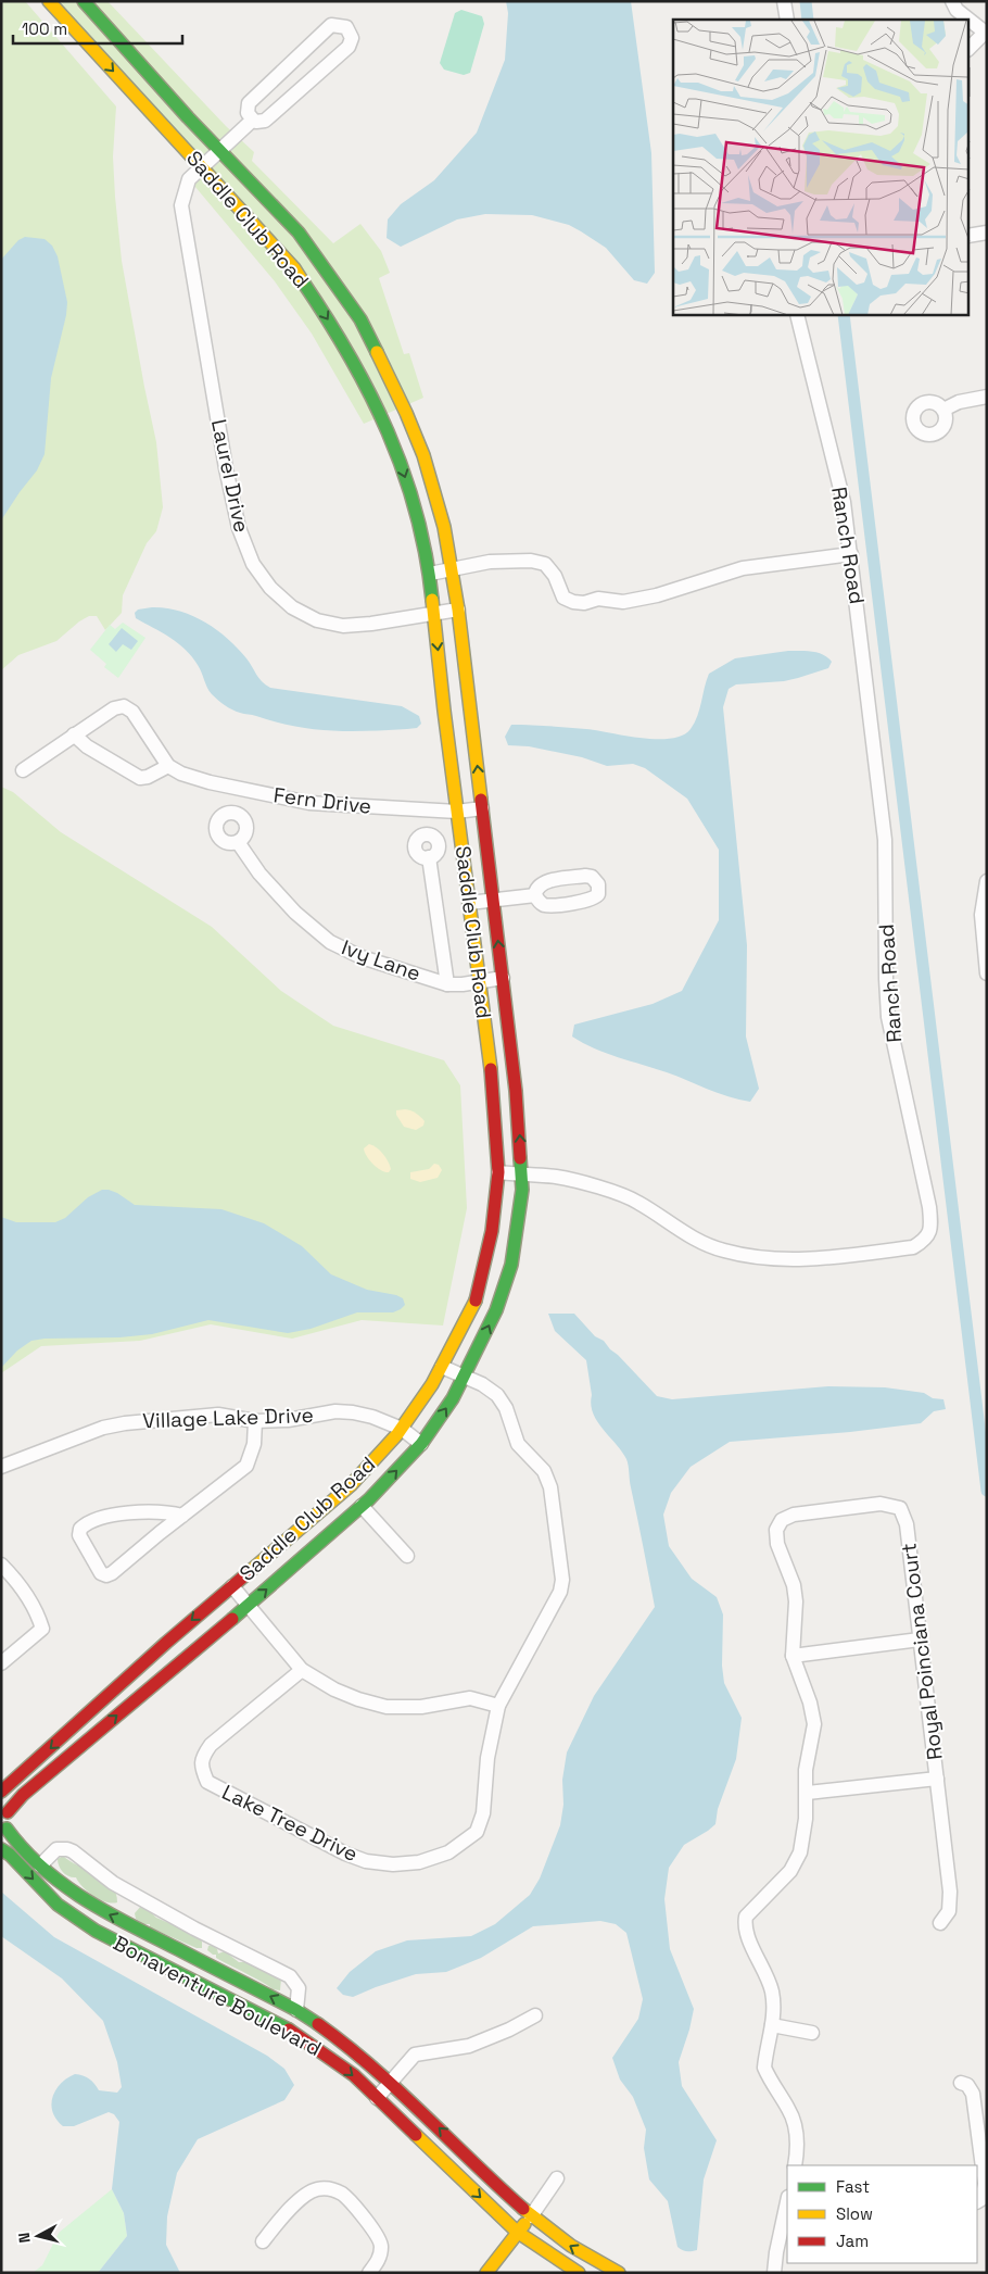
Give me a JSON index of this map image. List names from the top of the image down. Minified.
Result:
{"streets":{"street":["Saddle Club Road","Laurel Drive","Ranch Road","Fern Drive","Ivy Lane","Village Lake Drive","Royal Poinciana Court","Lake Tree Drive","Bonaventure Boulevard"]},"crossings":[["Saddle Club Road","Laurel Drive"],["Saddle Club Road","Ranch Road"],["Saddle Club Road","Fern Drive"],["Saddle Club Road","Ivy Lane"],["Saddle Club Road","Village Lake Drive"],["Saddle Club Road","Lake Tree Drive"]],"legend":["Fast","Slow","Jam"],"scale_bar":"100 m","north":"left"}
